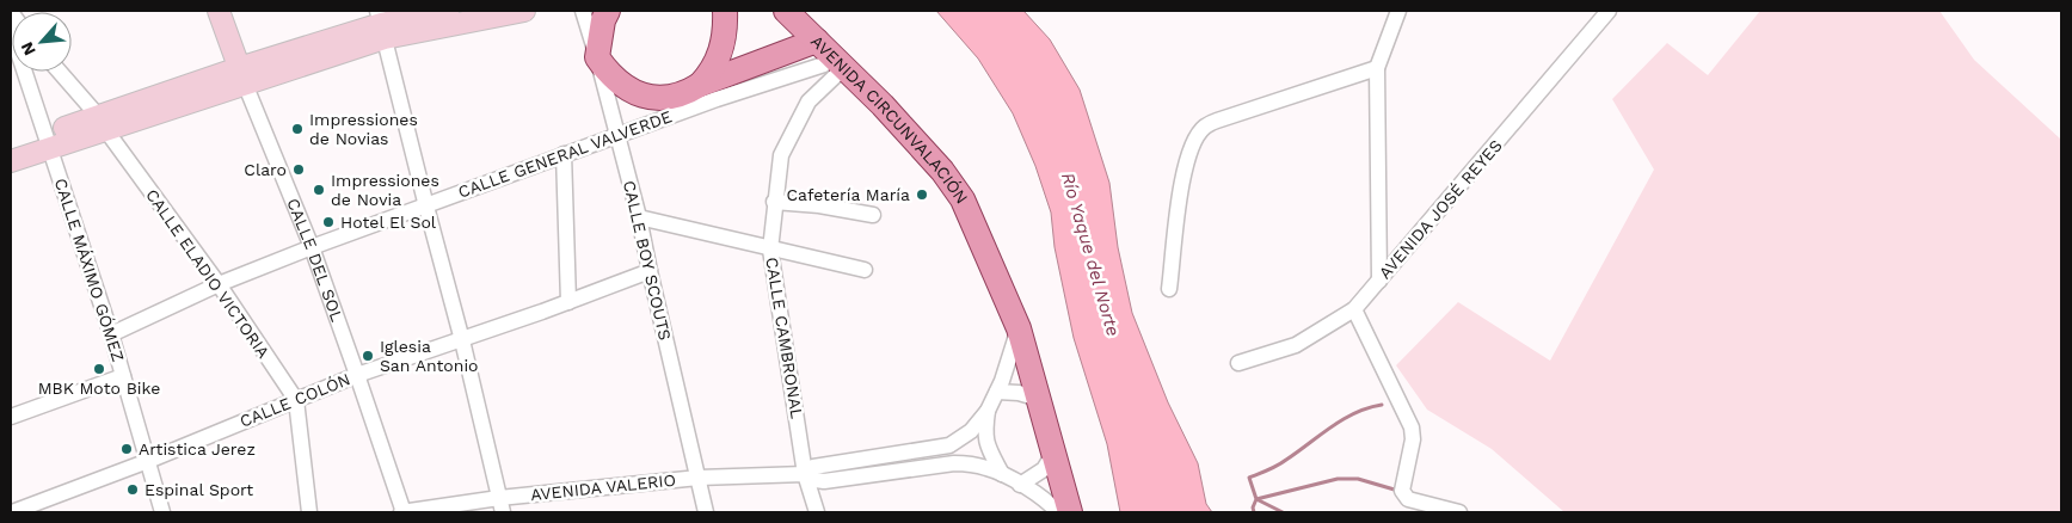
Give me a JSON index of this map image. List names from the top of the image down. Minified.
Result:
{"streets":{"main road":["AVENIDA CIRCUNVALACIÓN","CALLE DEL SOL"],"street":["CALLE GENERAL VALVERDE","AVENIDA JOSÉ REYES","CALLE BOY SCOUTS","CALLE MÁXIMO GÓMEZ","CALLE ELADIO VICTORIA","CALLE CAMBRONAL","CALLE COLÓN","AVENIDA VALERIO"]},"crossings":[["AVENIDA CIRCUNVALACIÓN","CALLE GENERAL VALVERDE"],["AVENIDA CIRCUNVALACIÓN","CALLE CAMBRONAL"],["AVENIDA CIRCUNVALACIÓN","AVENIDA VALERIO"],["CALLE GENERAL VALVERDE","CALLE DEL SOL"],["CALLE GENERAL VALVERDE","CALLE BOY SCOUTS"],["CALLE GENERAL VALVERDE","CALLE MÁXIMO GÓMEZ"],["CALLE GENERAL VALVERDE","CALLE ELADIO VICTORIA"],["CALLE GENERAL VALVERDE","CALLE CAMBRONAL"],["CALLE DEL SOL","CALLE COLÓN"],["CALLE DEL SOL","AVENIDA VALERIO"],["CALLE BOY SCOUTS","CALLE COLÓN"],["CALLE BOY SCOUTS","AVENIDA VALERIO"],["CALLE MÁXIMO GÓMEZ","CALLE COLÓN"],["CALLE ELADIO VICTORIA","CALLE COLÓN"],["CALLE CAMBRONAL","AVENIDA VALERIO"]],"water":["Río Yaque del Norte"],"places":["Impressiones de Novias","Claro","Impressiones de Novia","Cafetería María","Hotel El Sol","Iglesia San Antonio","MBK Moto Bike","Artistica Jerez","Espinal Sport"],"north":"bottom left"}
